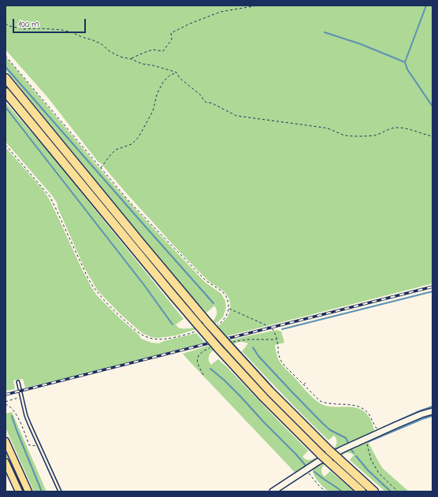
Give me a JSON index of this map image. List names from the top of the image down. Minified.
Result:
{"scale_bar":"100 m"}
